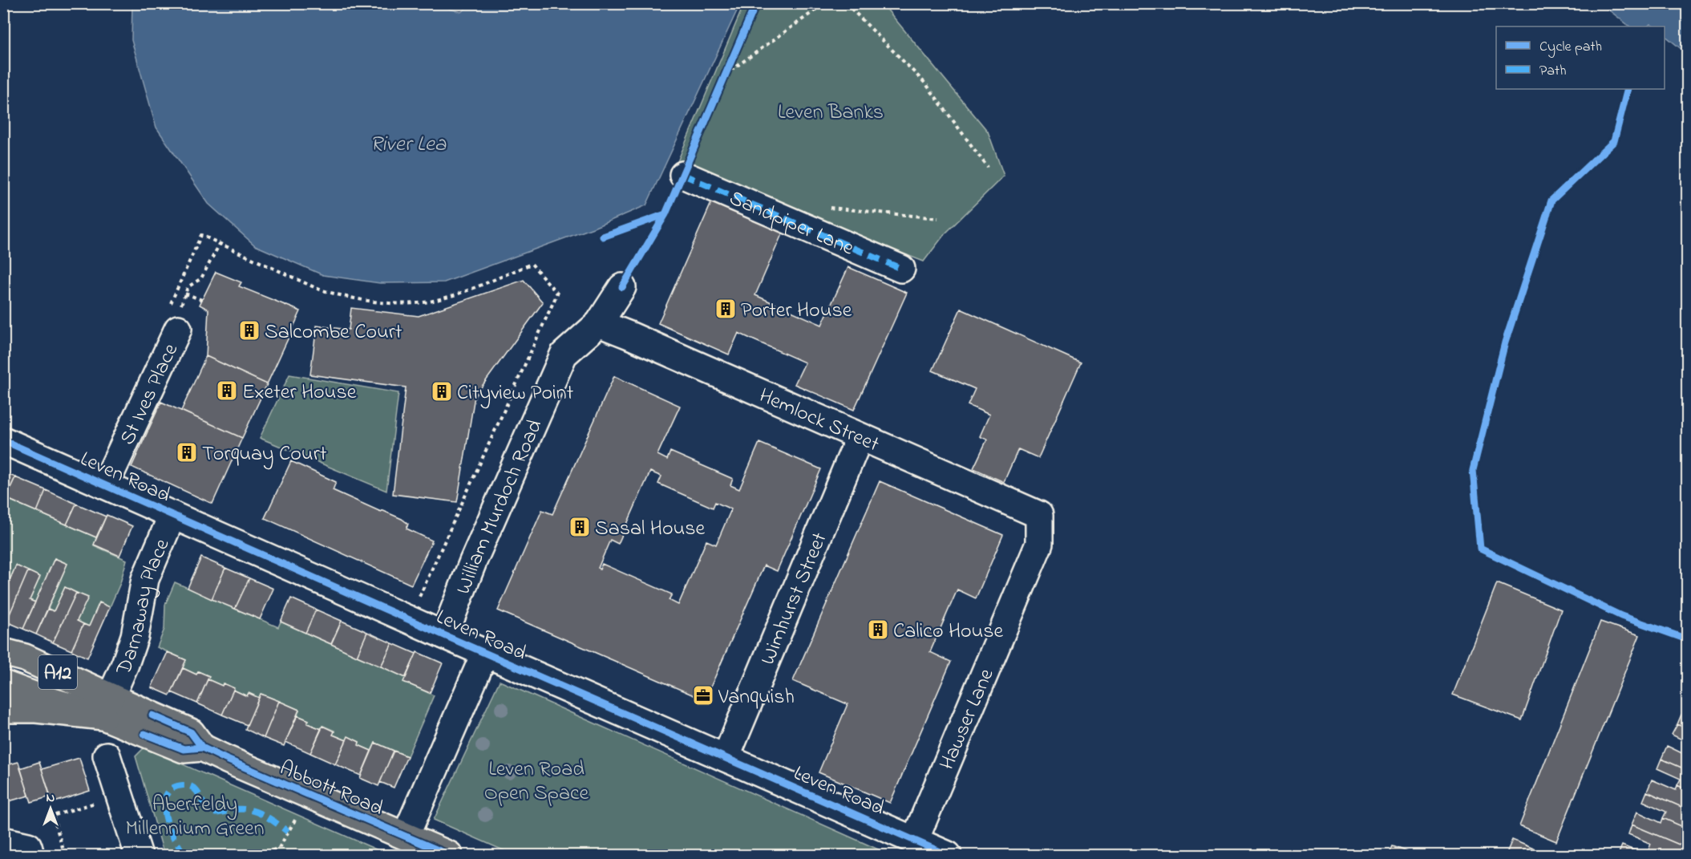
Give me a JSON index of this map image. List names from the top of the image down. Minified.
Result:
{"streets":{"main road":["A12","Abbott Road"],"street":["Sandpiper Lane","St Ives Place","Hemlock Street","Leven Road","William Murdoch Road","Wimhurst Street","Darnaway Place","Hawser Lane"]},"crossings":[["St Ives Place","Leven Road"],["Hemlock Street","William Murdoch Road"],["Hemlock Street","Wimhurst Street"],["Hemlock Street","Hawser Lane"],["Leven Road","William Murdoch Road"],["Leven Road","Wimhurst Street"],["Leven Road","Darnaway Place"],["Leven Road","Hawser Lane"],["Leven Road","Abbott Road"],["Darnaway Place","A12"],["Darnaway Place","Abbott Road"],["A12","Abbott Road"]],"water":["River Lea"],"parks":["Leven Banks","Leven Road Open Space","Aberfeldy Millennium Green"],"places":{"building":["Porter House","Salcombe Court","Exeter House","Cityview Point","Torquay Court","Sasal House","Calico House"],"office":["Vanquish"]},"legend":["Cycle path","Path"],"north":"top"}
